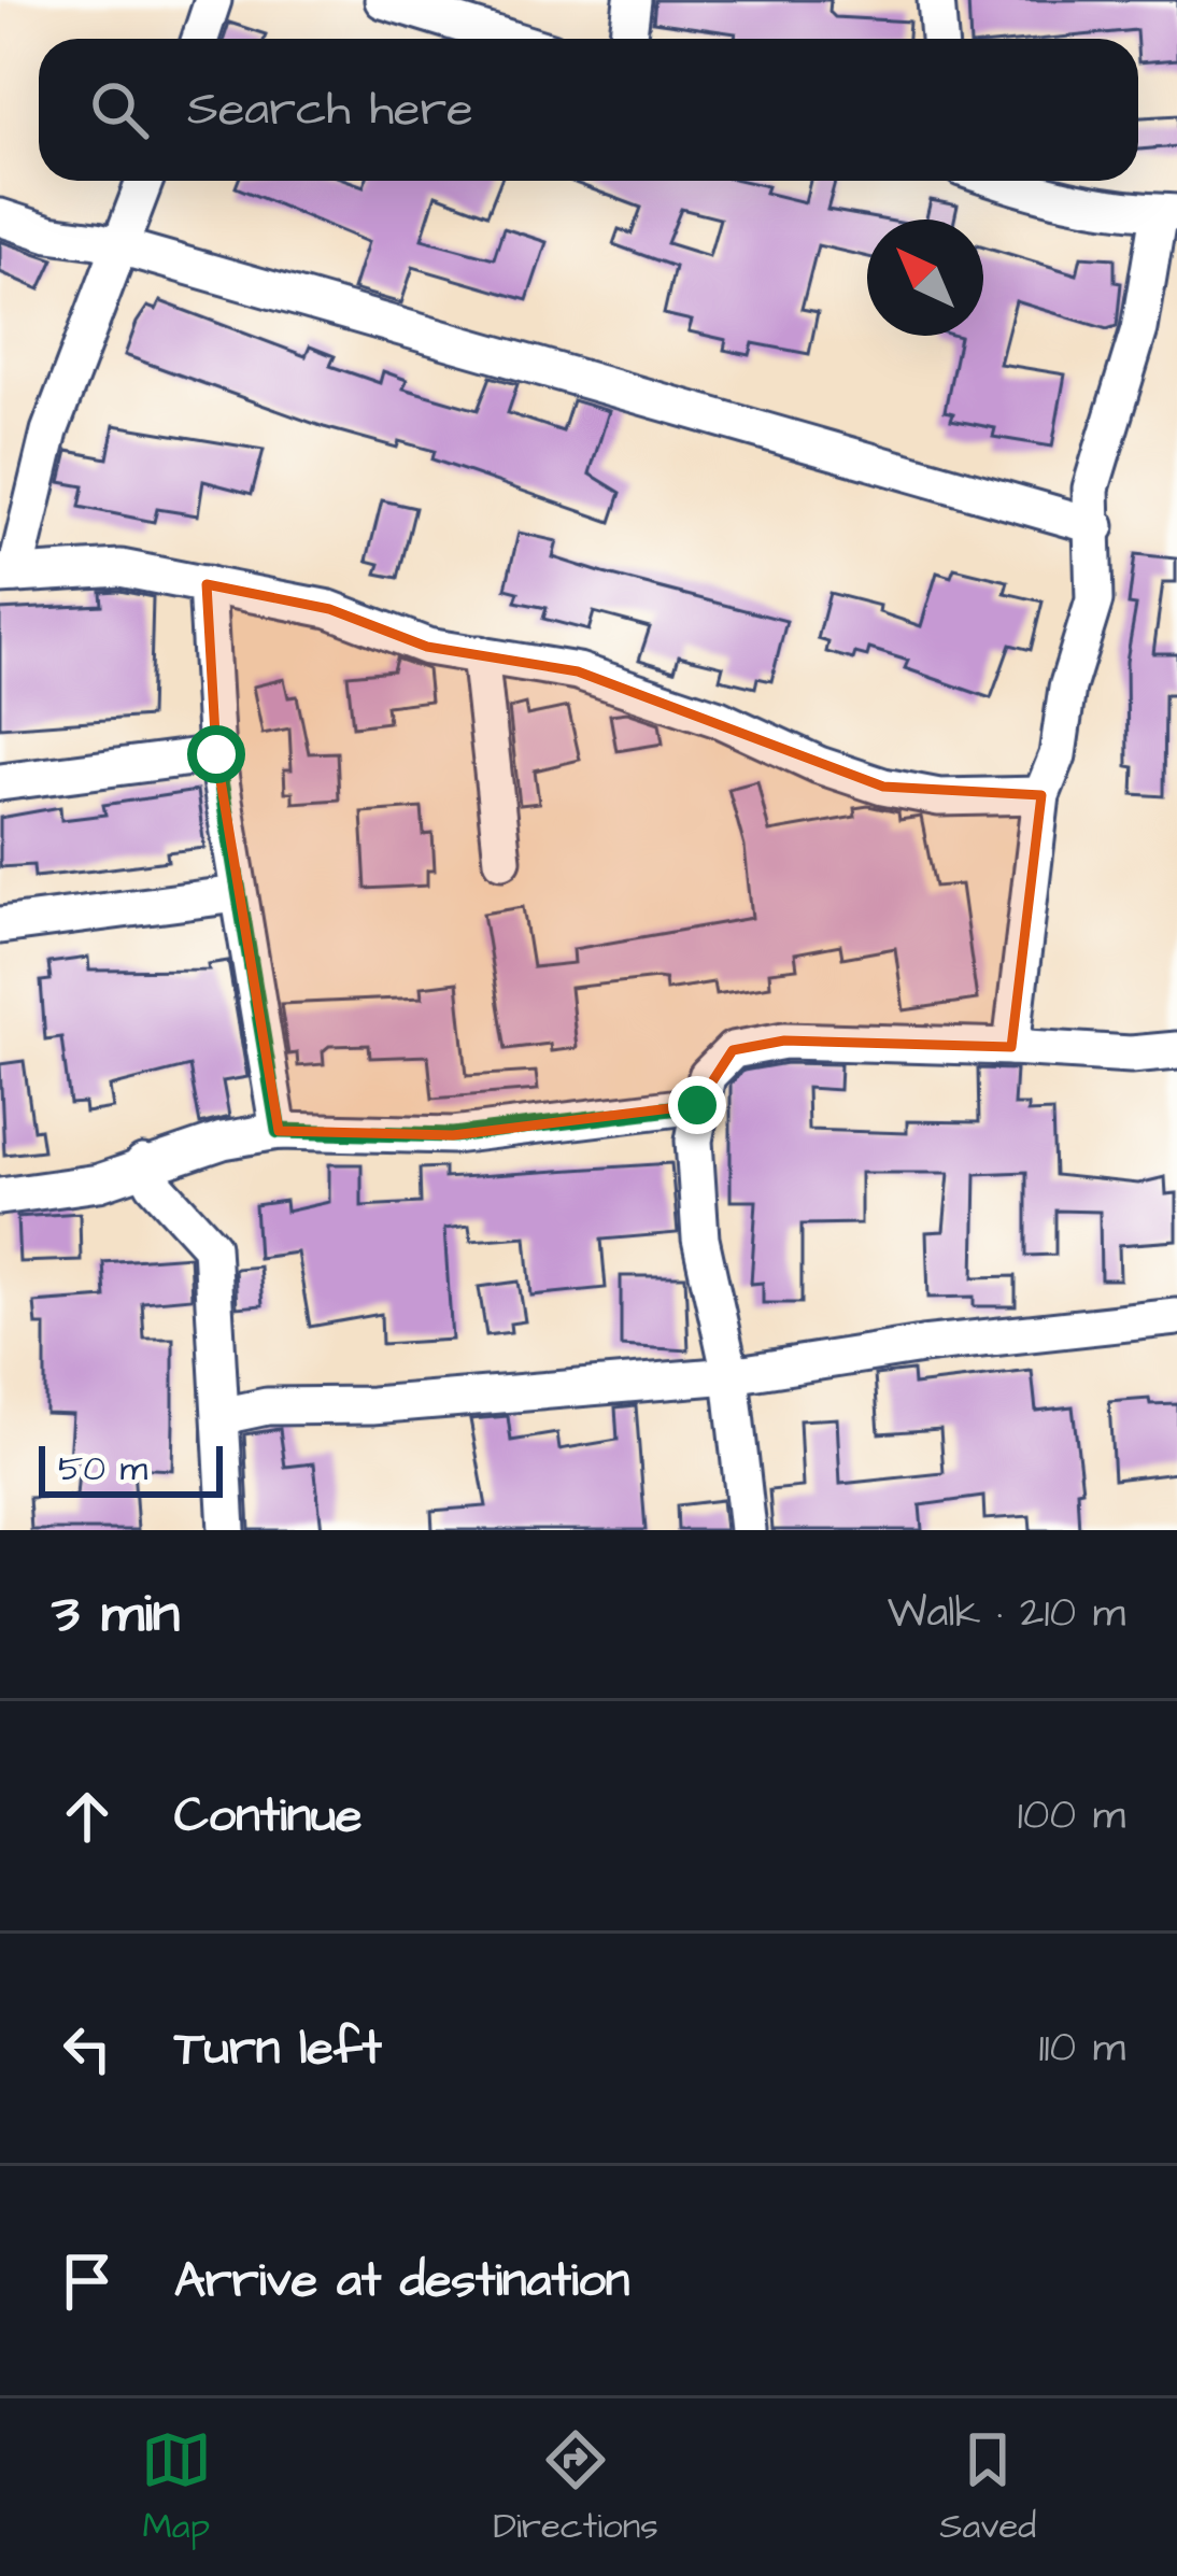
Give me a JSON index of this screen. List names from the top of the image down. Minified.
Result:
{"scale_bar":"50 m","north":"top left","page":{"search":"Search here","scale":"50 m","heading":["3 min","Walk · 210 m"],"list":[["Continue","100 m"],["Turn left","110 m"],"Arrive at destination"],"nav":["Map","Directions","Saved"]}}
